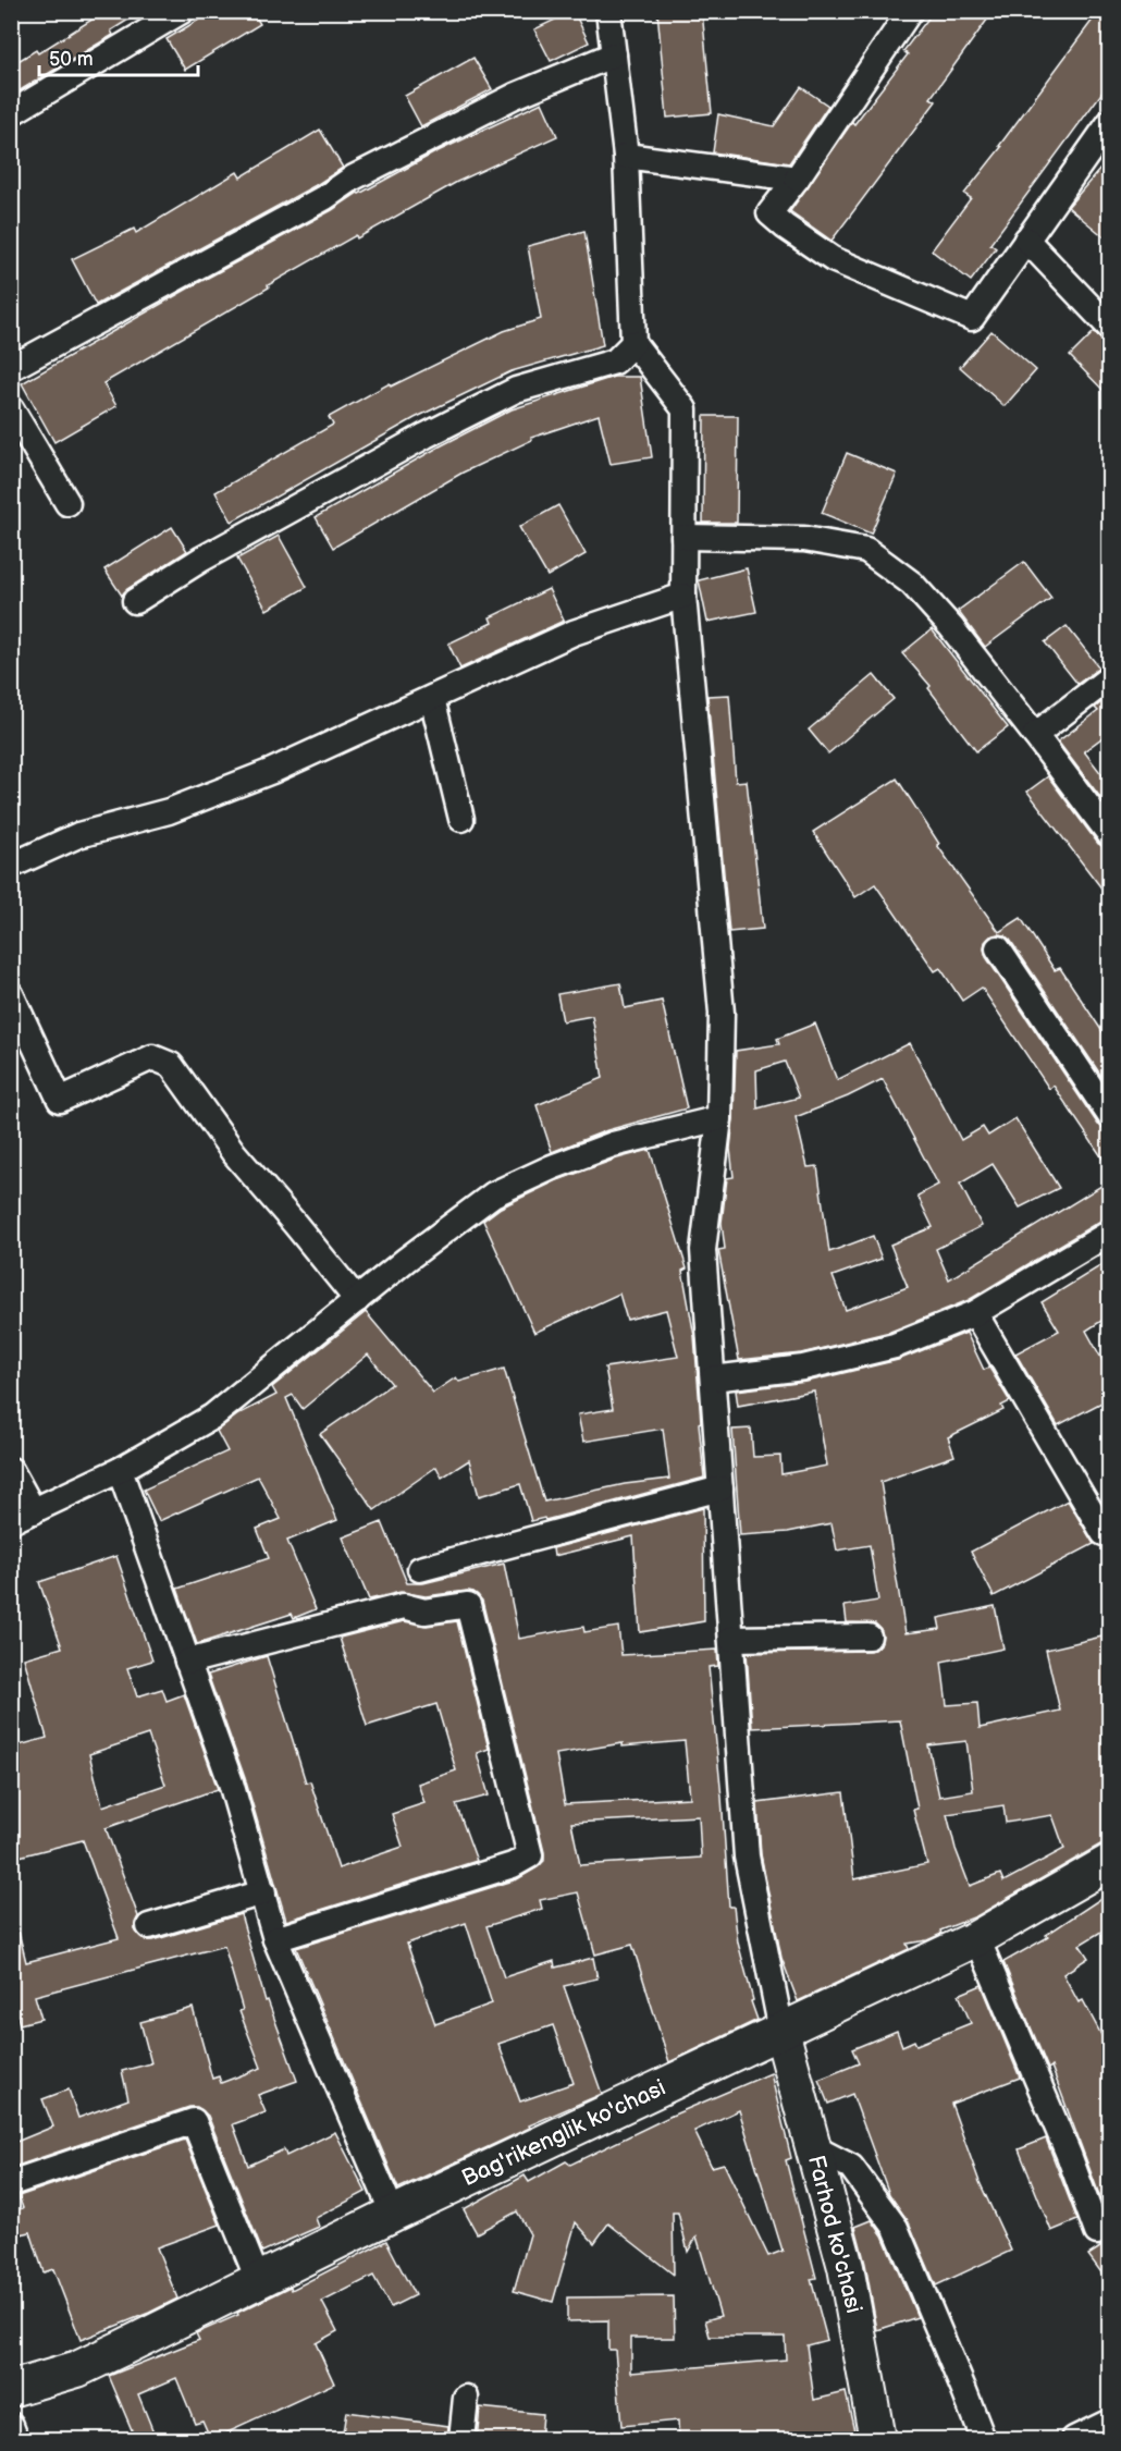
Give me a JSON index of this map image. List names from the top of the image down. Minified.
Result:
{"streets":{"main road":["Bag'rikenglik ko'chasi","Farhod ko'chasi"]},"crossings":[["Bag'rikenglik ko'chasi","Farhod ko'chasi"]],"scale_bar":"50 m"}
